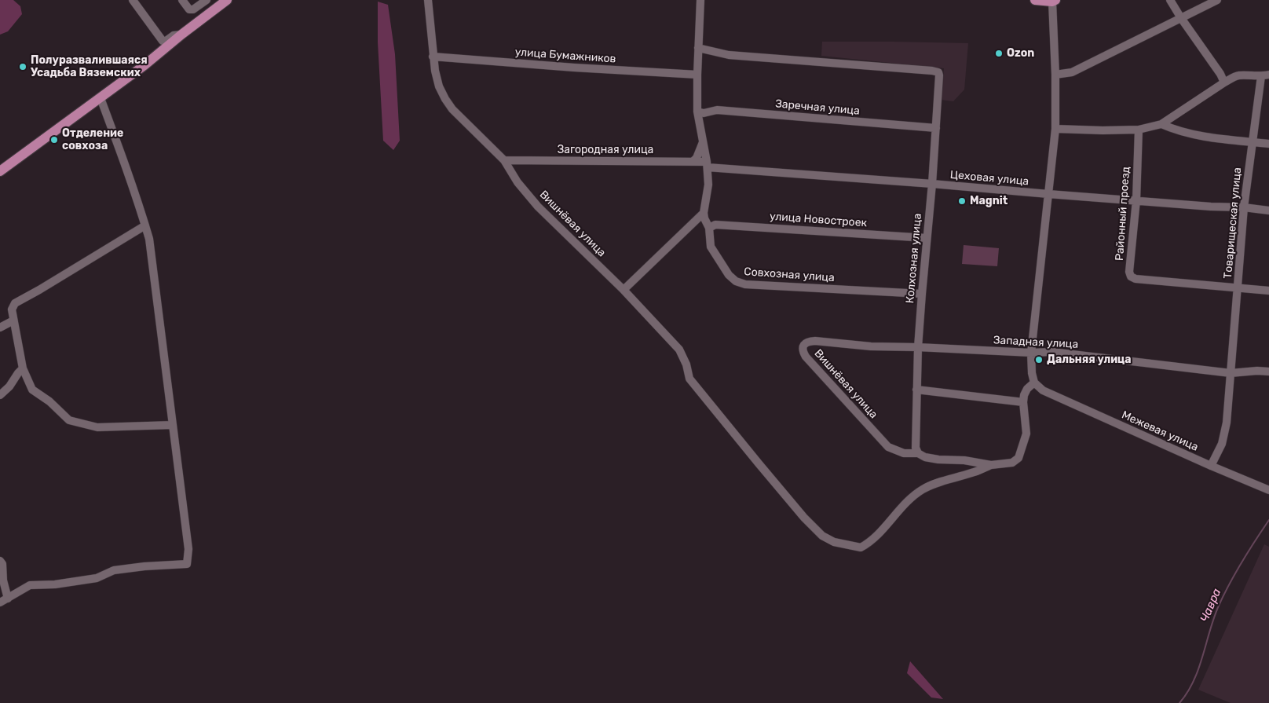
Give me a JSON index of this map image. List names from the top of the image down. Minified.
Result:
{"streets":{"street":["улица Бумажников","Заречная улица","Загородная улица","Цеховая улица","Районный проезд","улица Новостроек","Товарищеская улица","Вишнёвая улица","Колхозная улица","Совхозная улица","Западная улица","Межевая улица"]},"crossings":[["улица Бумажников","Вишнёвая улица"],["улица Бумажников","Совхозная улица"],["Заречная улица","Колхозная улица"],["Заречная улица","Совхозная улица"],["Загородная улица","Цеховая улица"],["Загородная улица","Вишнёвая улица"],["Загородная улица","Совхозная улица"],["Цеховая улица","Районный проезд"],["Цеховая улица","Товарищеская улица"],["Цеховая улица","Колхозная улица"],["Цеховая улица","Совхозная улица"],["Районный проезд","Товарищеская улица"],["улица Новостроек","Колхозная улица"],["улица Новостроек","Совхозная улица"],["Товарищеская улица","Западная улица"],["Товарищеская улица","Межевая улица"],["Вишнёвая улица","Колхозная улица"],["Вишнёвая улица","Западная улица"],["Колхозная улица","Совхозная улица"],["Колхозная улица","Западная улица"]],"water":["Чавра"],"places":["Ozon","Полуразвалившаяся Усадьба Вяземских","Отделение совхоза","Magnit","Дальняя улица"]}
